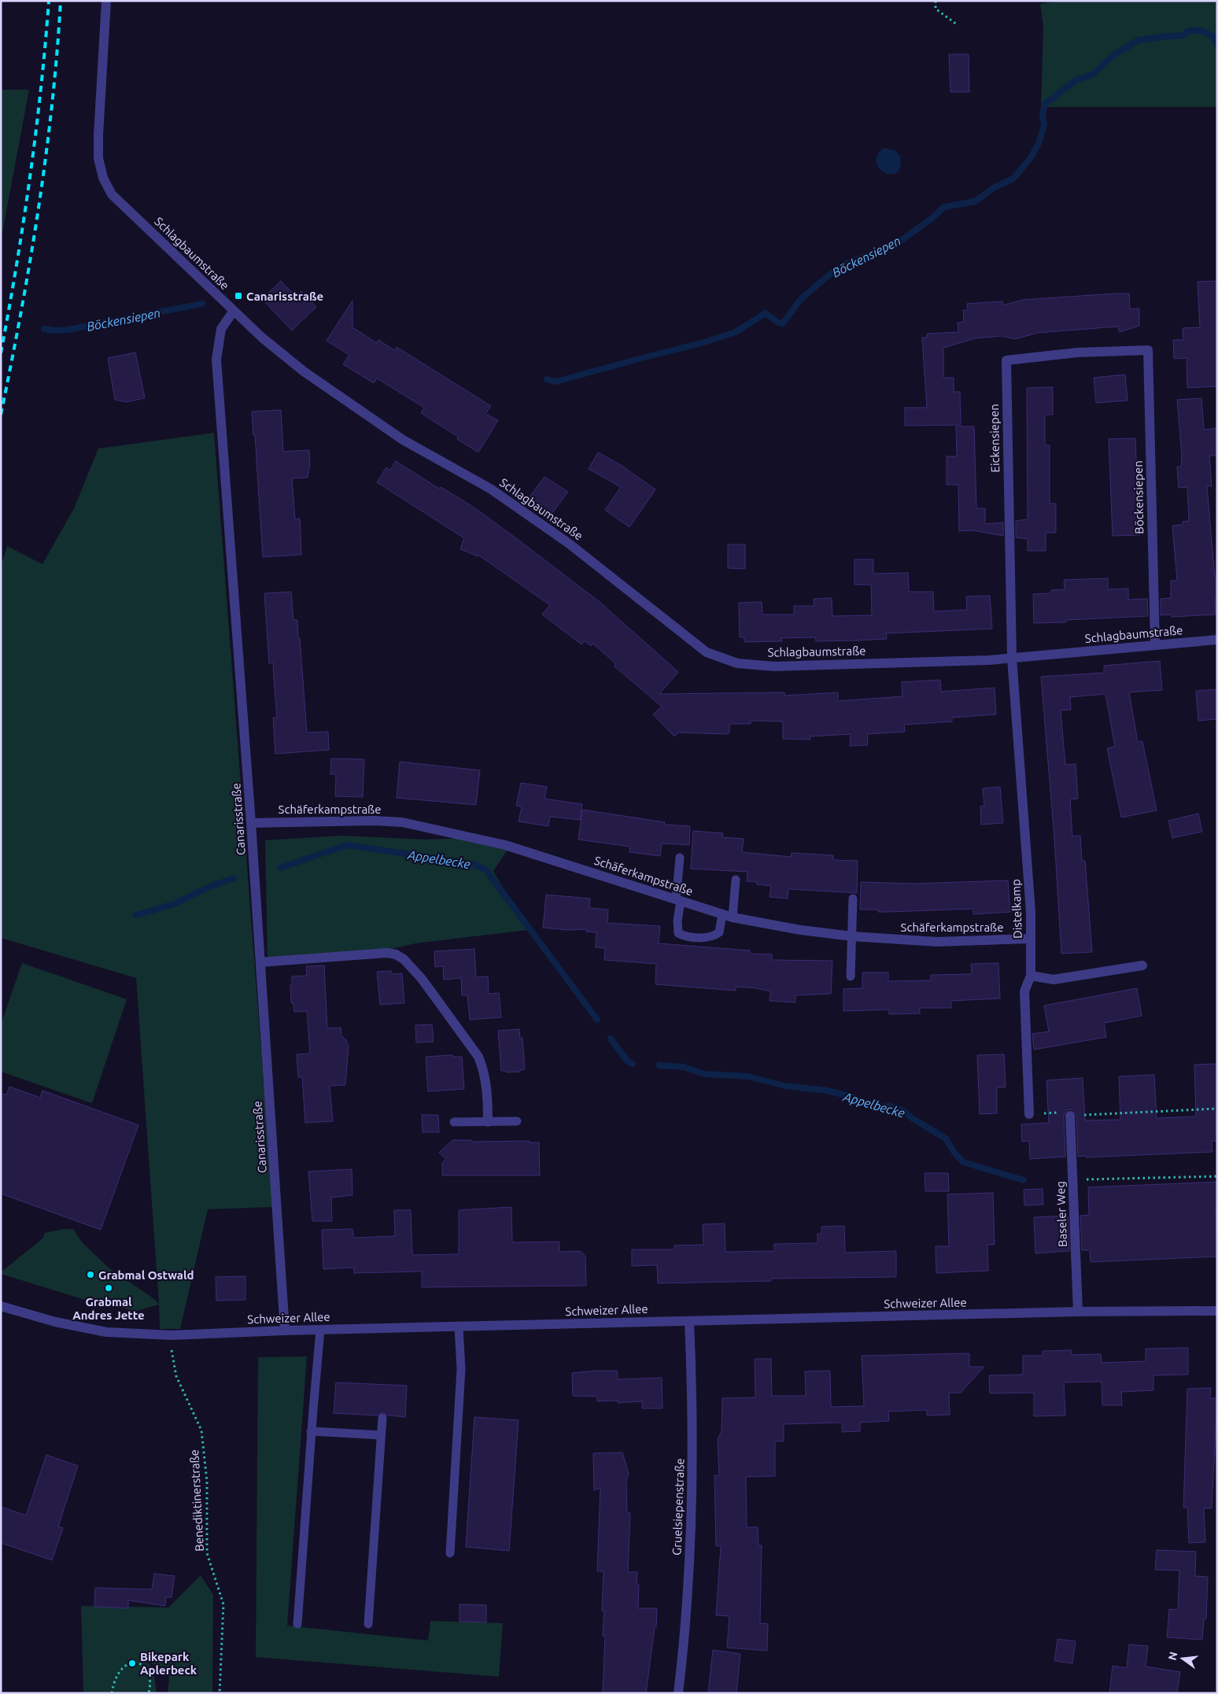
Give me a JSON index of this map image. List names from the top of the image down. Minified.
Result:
{"streets":{"street":["Schlagbaumstraße","Eickensiepen","Böckensiepen","Schäferkampstraße","Canarisstraße","Distelkamp","Baseler Weg","Schweizer Allee","Gruelsiepenstraße"],"path":["Benediktinerstraße"]},"crossings":[["Schlagbaumstraße","Eickensiepen"],["Schlagbaumstraße","Böckensiepen"],["Schlagbaumstraße","Canarisstraße"],["Schlagbaumstraße","Distelkamp"],["Eickensiepen","Böckensiepen"],["Eickensiepen","Distelkamp"],["Schäferkampstraße","Canarisstraße"],["Schäferkampstraße","Distelkamp"],["Canarisstraße","Schweizer Allee"],["Baseler Weg","Schweizer Allee"],["Schweizer Allee","Benediktinerstraße"],["Schweizer Allee","Gruelsiepenstraße"]],"water":["Böckensiepen","Appelbecke"],"places":{"transit":["Canarisstraße"],"other":["Grabmal Ostwald","Grabmal Andres Jette","Bikepark Aplerbeck"]},"north":"left"}
